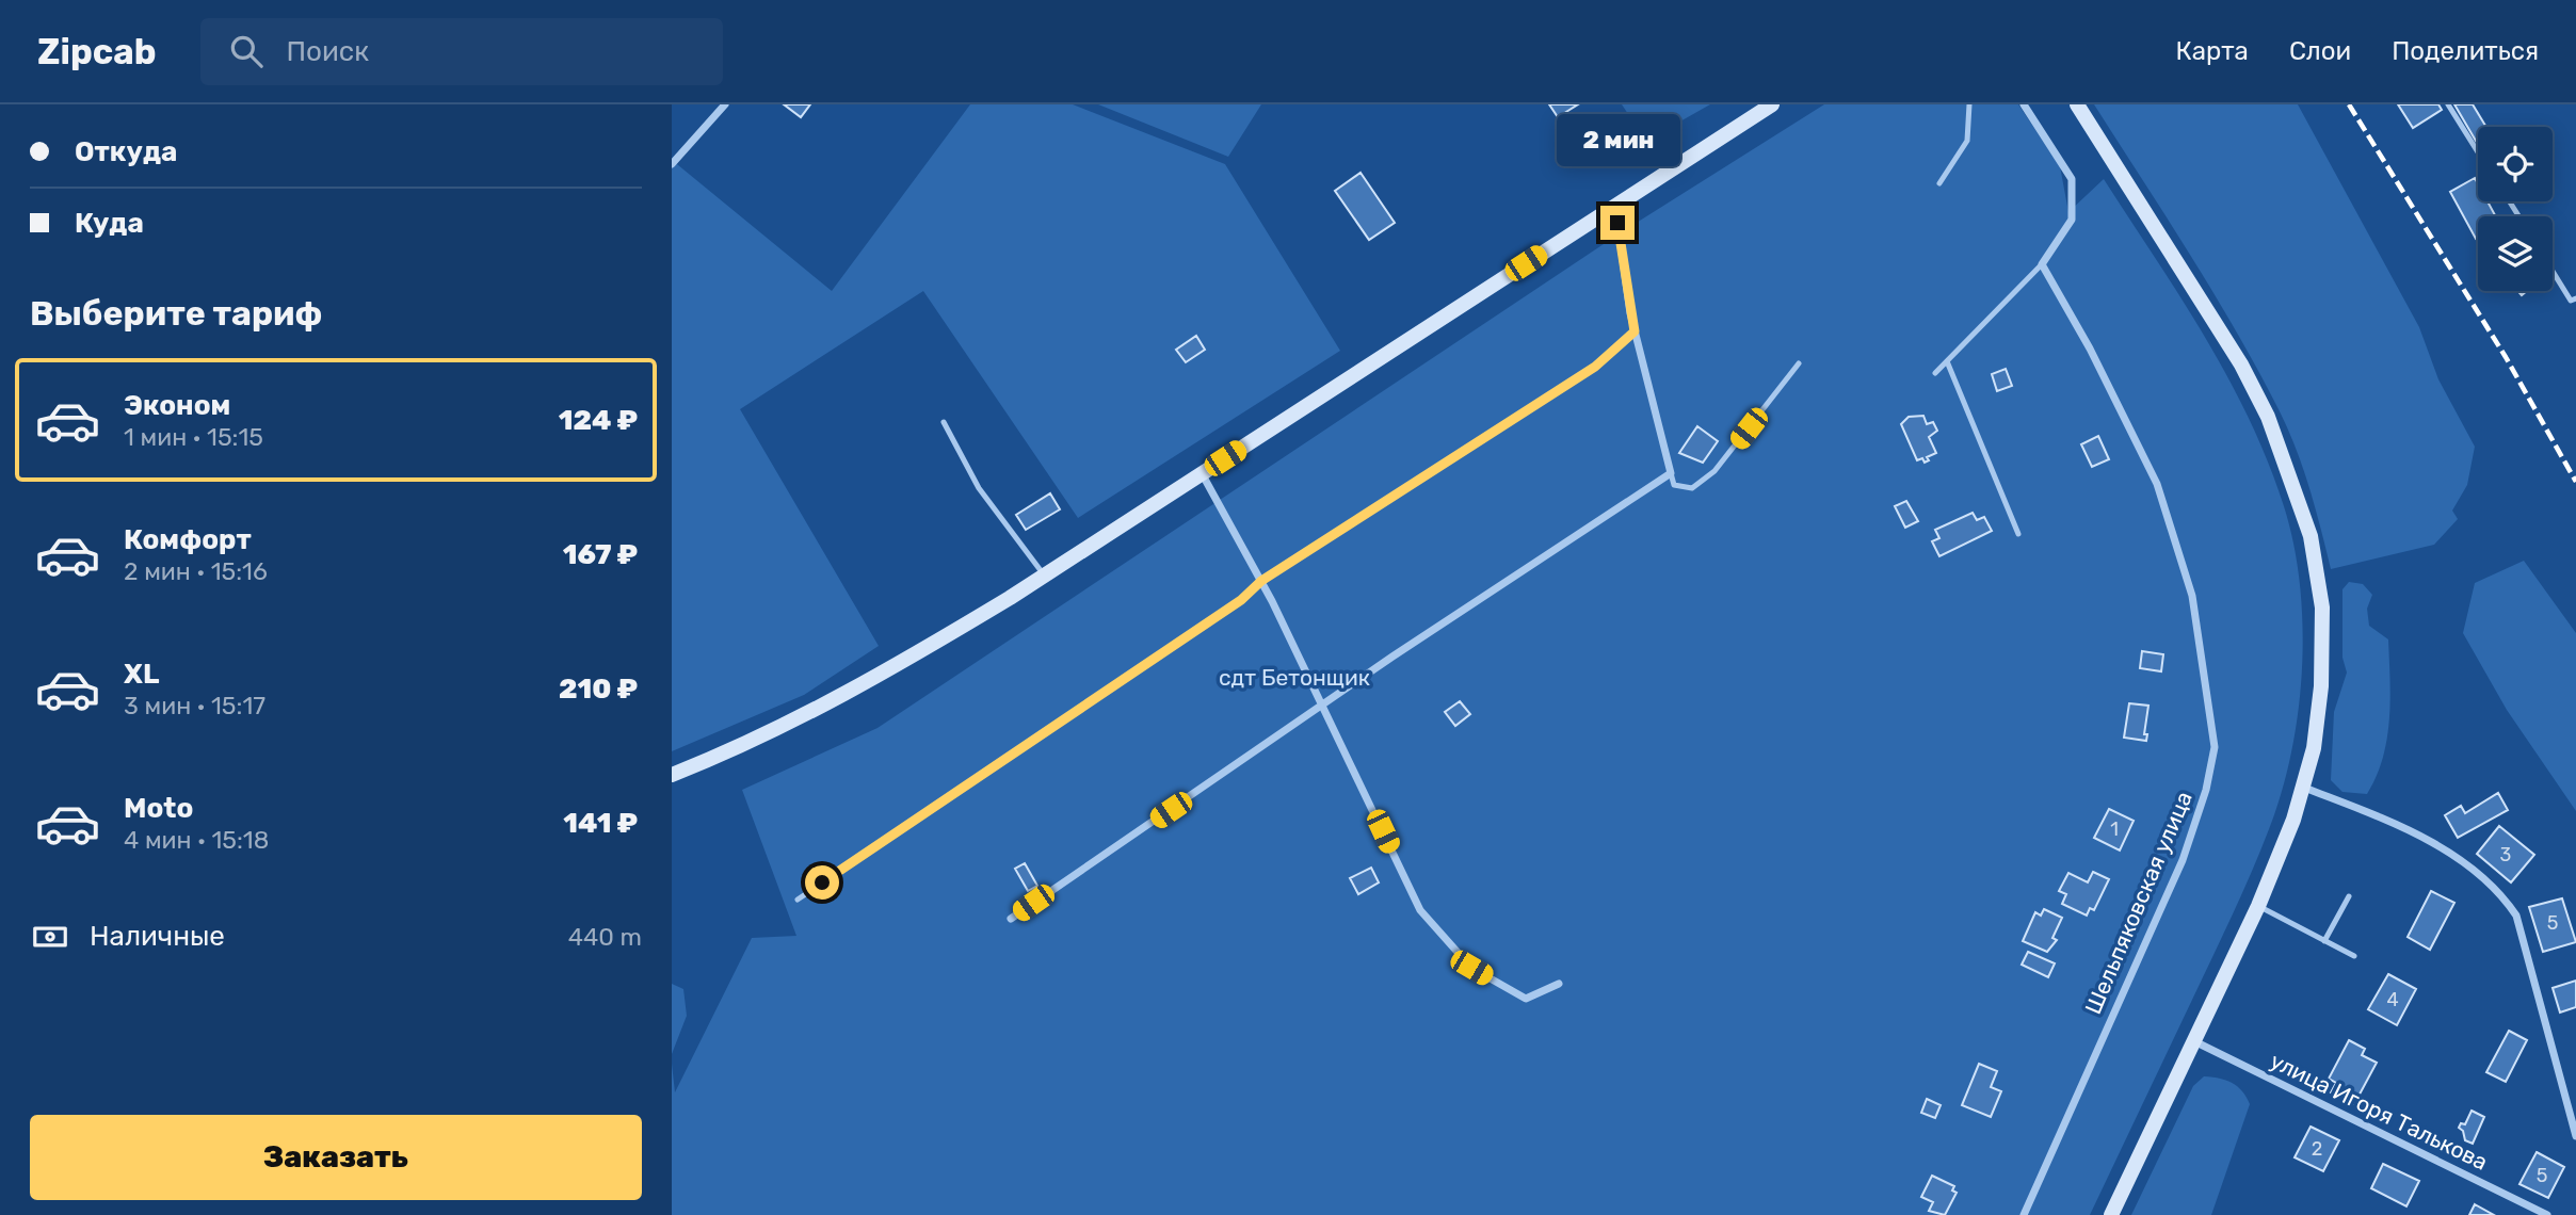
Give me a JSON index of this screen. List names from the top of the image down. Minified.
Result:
{"streets":{"street":["Шельпяковская улица","улица Игоря Талькова"]},"parks":["сдт Бетонщик"],"house_numbers":["1","3","5","4","2","5"],"page":{"header":"Zipcab","search":"Поиск","nav":["Карта","Слои","Поделиться"],"banner":["Откуда","Куда"],"bubble":"2 мин","heading":"Выберите тариф","list":[{"name":"Эконом","note":"1 мин · 15:15","value":"124 ₽"},{"name":"Комфорт","note":"2 мин · 15:16","value":"167 ₽"},{"name":"XL","note":"3 мин · 15:17","value":"210 ₽"},{"name":"Moto","note":"4 мин · 15:18","value":"141 ₽"}],"pay":["Наличные","440 m"],"buttons":"Заказать"}}
